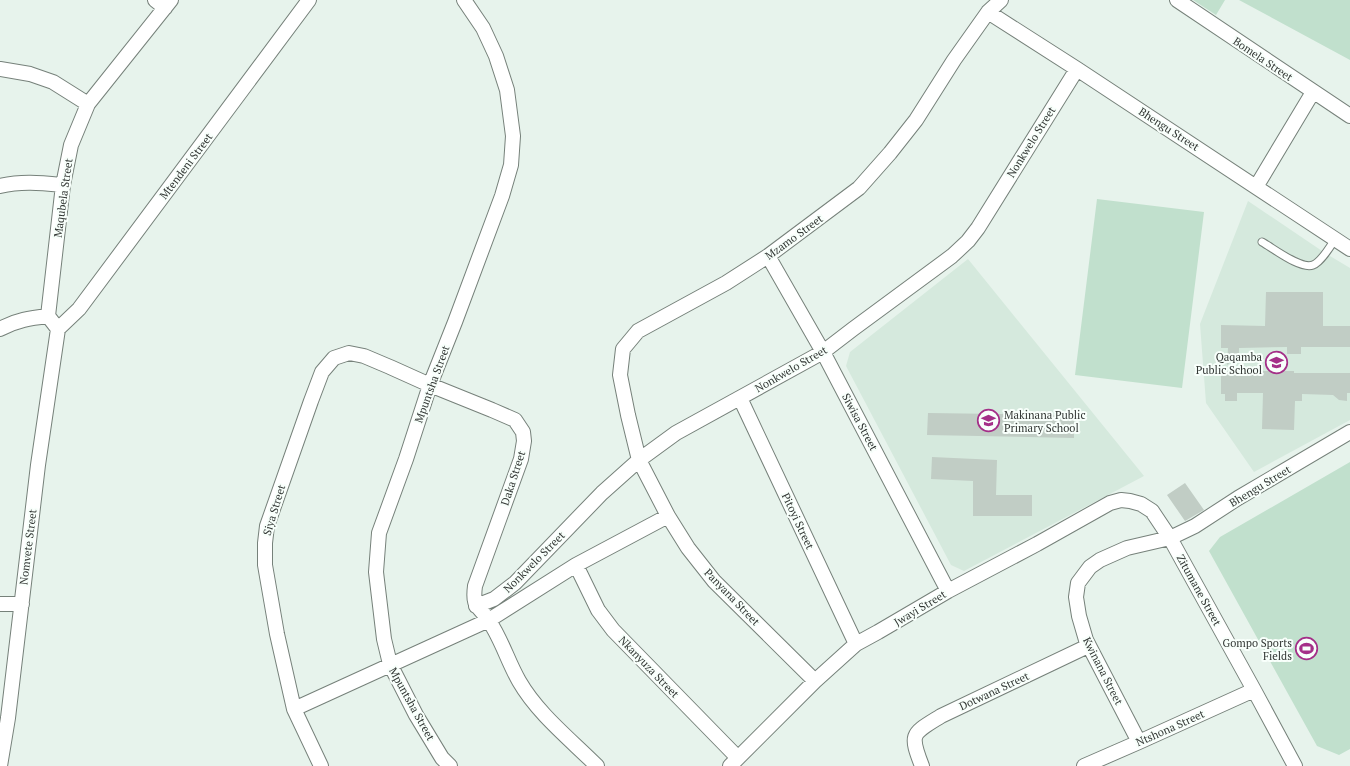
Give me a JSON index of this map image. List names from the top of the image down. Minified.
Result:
{"streets":{"street":["Bomela Street","Bhengu Street","Nonkwelo Street","Mtendeni Street","Maqubela Street","Mzamo Street","Mpuntsha Street","Siwisa Street","Daka Street","Siya Street","Pitoyi Street","Nomvete Street","Zitumane Street","Panyana Street","Jwayi Street","Nkanyuza Street","Kwinana Street","Dotwana Street","Ntshona Street"]},"crossings":[["Bhengu Street","Nonkwelo Street"],["Bhengu Street","Mzamo Street"],["Bhengu Street","Zitumane Street"],["Bhengu Street","Kwinana Street"],["Nonkwelo Street","Mzamo Street"],["Nonkwelo Street","Siwisa Street"],["Nonkwelo Street","Daka Street"],["Nonkwelo Street","Pitoyi Street"],["Nonkwelo Street","Panyana Street"],["Mtendeni Street","Nomvete Street"],["Mzamo Street","Siwisa Street"],["Mzamo Street","Panyana Street"],["Mpuntsha Street","Daka Street"],["Mpuntsha Street","Siya Street"],["Siwisa Street","Jwayi Street"],["Daka Street","Siya Street"],["Pitoyi Street","Jwayi Street"],["Zitumane Street","Jwayi Street"],["Zitumane Street","Kwinana Street"],["Zitumane Street","Ntshona Street"],["Panyana Street","Jwayi Street"],["Jwayi Street","Nkanyuza Street"],["Kwinana Street","Dotwana Street"],["Kwinana Street","Ntshona Street"]],"places":{"school or university":["Qaqamba Public School","Makinana Public Primary School"],"sports":["Gompo Sports Fields"]}}
